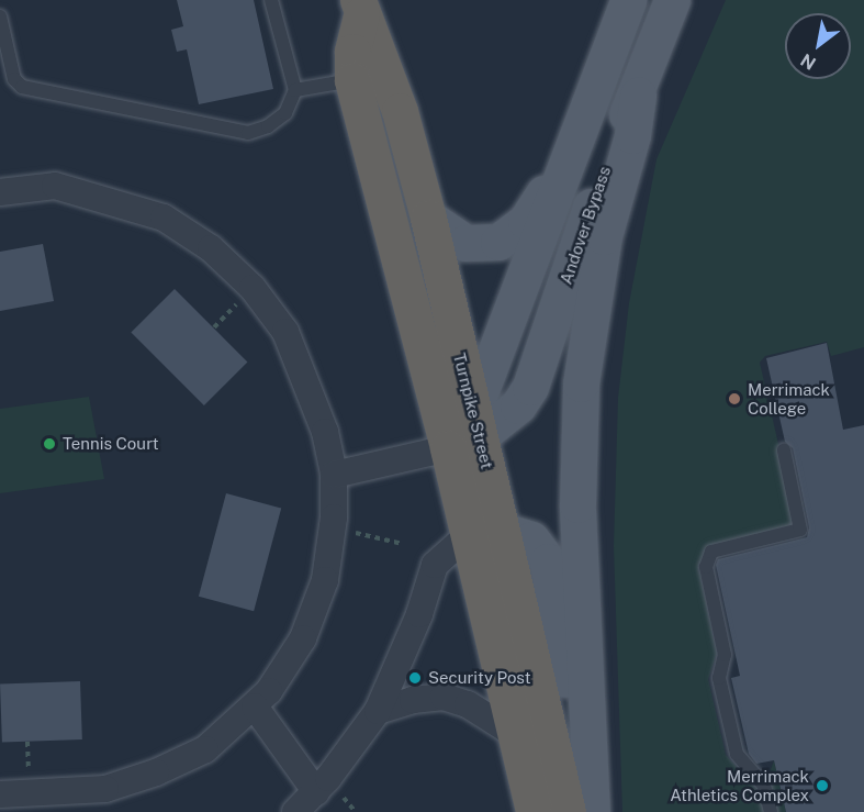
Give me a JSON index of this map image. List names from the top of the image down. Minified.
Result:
{"streets":{"highway":["Turnpike Street"],"main road":["Andover Bypass"]},"crossings":[["Andover Bypass","Turnpike Street"]],"places":["Merrimack College","Tennis Court","Security Post","Merrimack Athletics Complex"],"north":"bottom left"}
